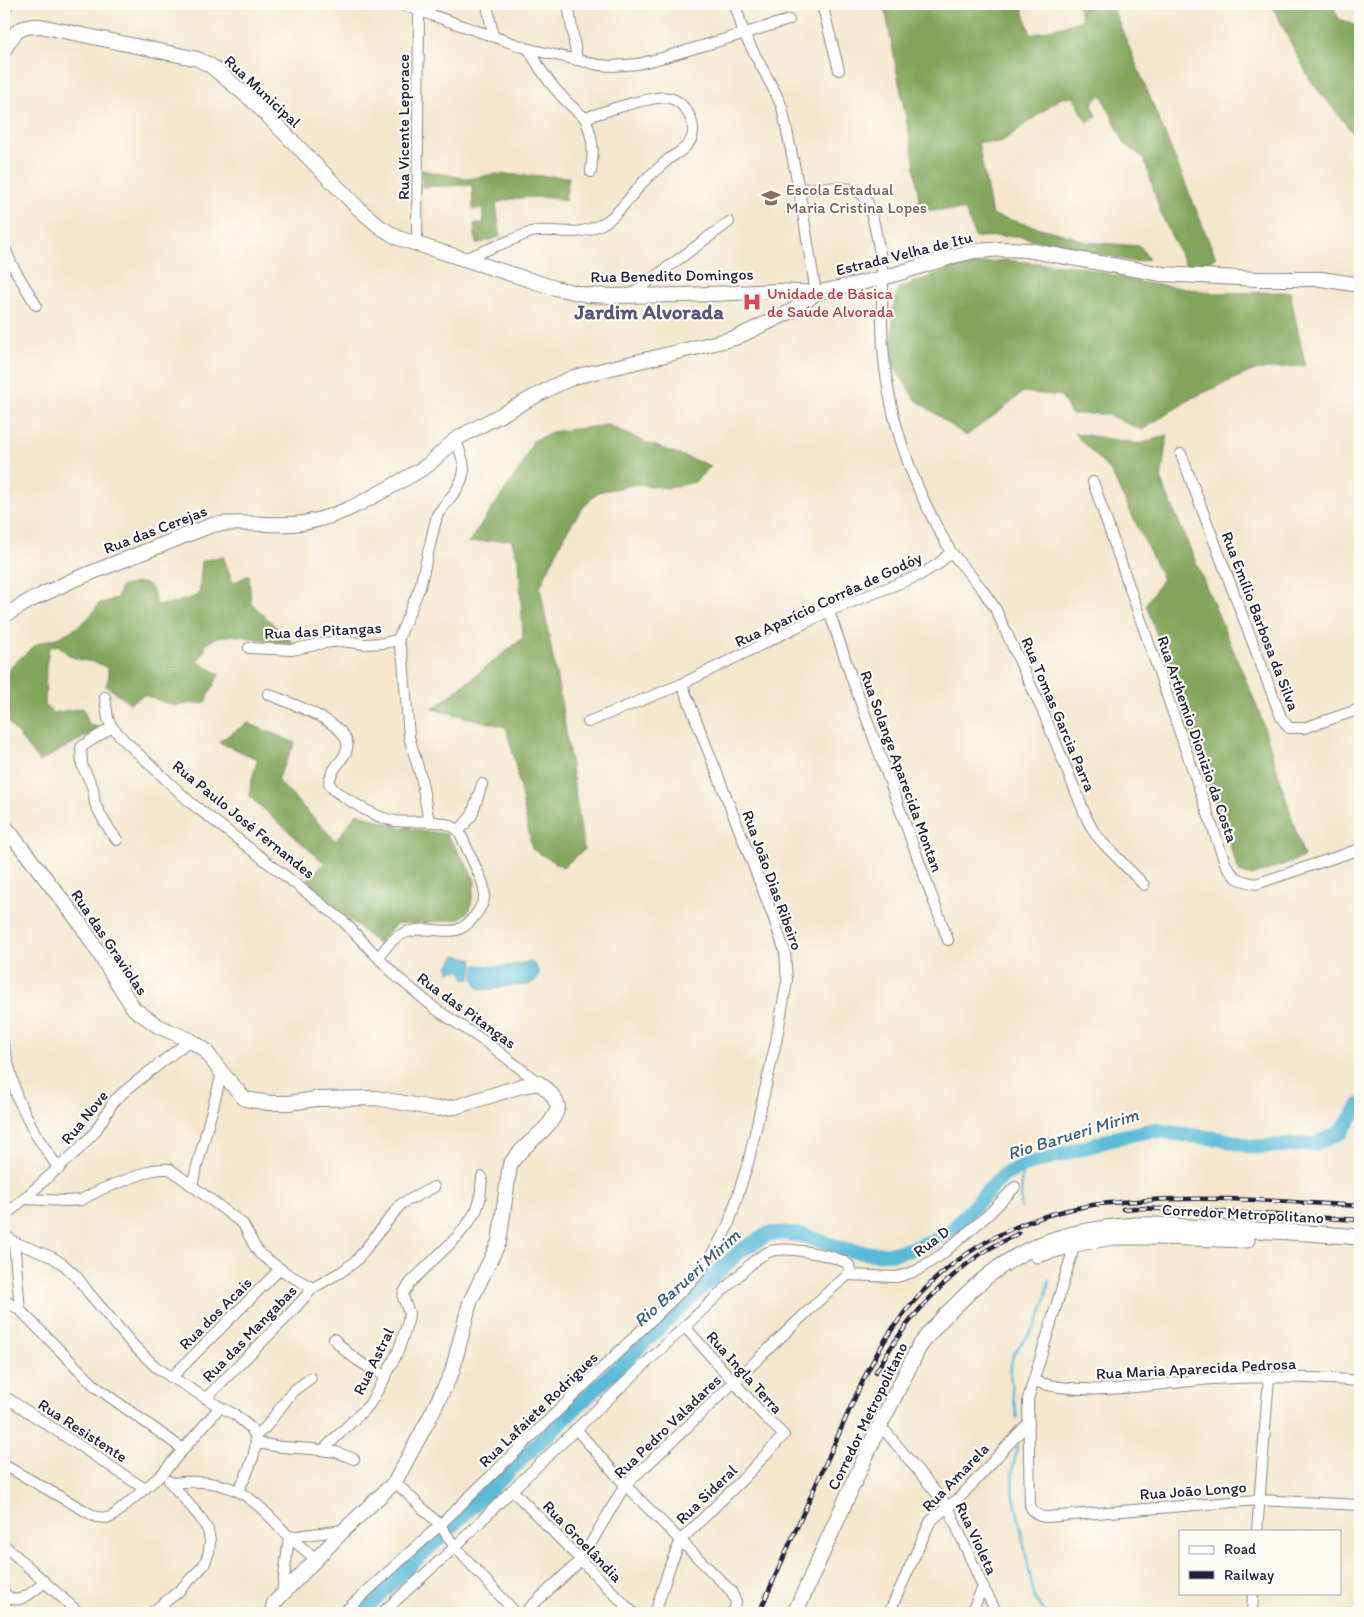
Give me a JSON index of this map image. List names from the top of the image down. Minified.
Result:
{"streets":{"main road":["Rua Municipal","Estrada Velha de Itu","Rua Benedito Domingos","Rua das Cerejas","Rua das Graviolas","Corredor Metropolitano"],"street":["Rua Vicente Leporace","Rua Aparício Corrêa de Godóy","Rua Emílio Barbosa da Silva","Rua das Pitangas","Rua Tomas Garcia Parra","Rua Arthemio Dionizio da Costa","Rua Solange Aparecida Montan","Rua Paulo José Fernandes","Rua João Dias Ribeiro","Rua Nove","Rua D","Rua dos Acais","Rua das Mangabas","Rua Astral","Rua Maria Aparecida Pedrosa","Rua Ingla Terra","Rua Lafaiete Rodrigues","Rua Pedro Valadares","Rua Resistente","Rua Amarela","Rua João Longo","Rua Sideral","Rua Violeta","Rua Groelândia"]},"crossings":[["Rua Municipal","Rua Vicente Leporace"],["Rua Municipal","Rua Benedito Domingos"],["Rua Vicente Leporace","Rua Benedito Domingos"],["Estrada Velha de Itu","Rua Benedito Domingos"],["Estrada Velha de Itu","Rua das Cerejas"],["Rua Aparício Corrêa de Godóy","Rua Tomas Garcia Parra"],["Rua Aparício Corrêa de Godóy","Rua Solange Aparecida Montan"],["Rua Aparício Corrêa de Godóy","Rua João Dias Ribeiro"],["Rua das Pitangas","Rua Paulo José Fernandes"],["Rua das Pitangas","Rua das Graviolas"],["Rua João Dias Ribeiro","Rua Lafaiete Rodrigues"],["Rua das Graviolas","Rua Nove"],["Rua Nove","Rua das Mangabas"],["Rua D","Rua Pedro Valadares"],["Rua dos Acais","Rua das Mangabas"],["Rua Ingla Terra","Rua Pedro Valadares"],["Rua Ingla Terra","Rua Sideral"],["Rua Pedro Valadares","Rua Groelândia"],["Rua Amarela","Rua João Longo"],["Rua Amarela","Rua Violeta"]],"districts":["Jardim Alvorada"],"water":["Rio Barueri Mirim"],"places":{"school or university":["Escola Estadual Maria Cristina Lopes"],"hospital":["Unidade de Básica de Saúde Alvorada"]},"legend":["Road","Railway"]}
